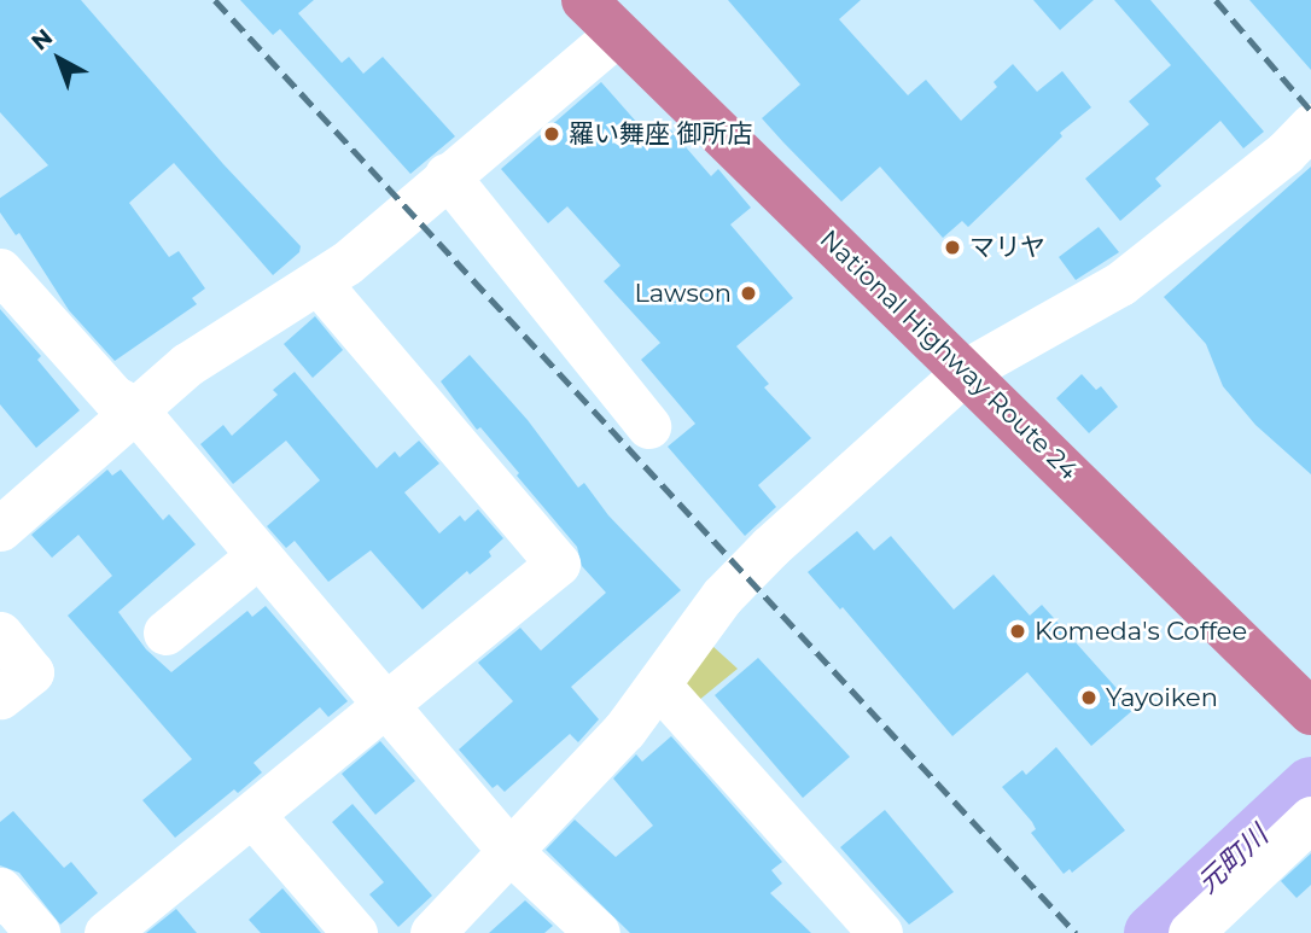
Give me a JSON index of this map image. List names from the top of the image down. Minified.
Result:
{"streets":{"highway":["National Highway Route 24"]},"water":["元町川"],"places":["羅い舞座 御所店","マリヤ","Lawson","Komeda's Coffee","Yayoiken"],"north":"top left"}
